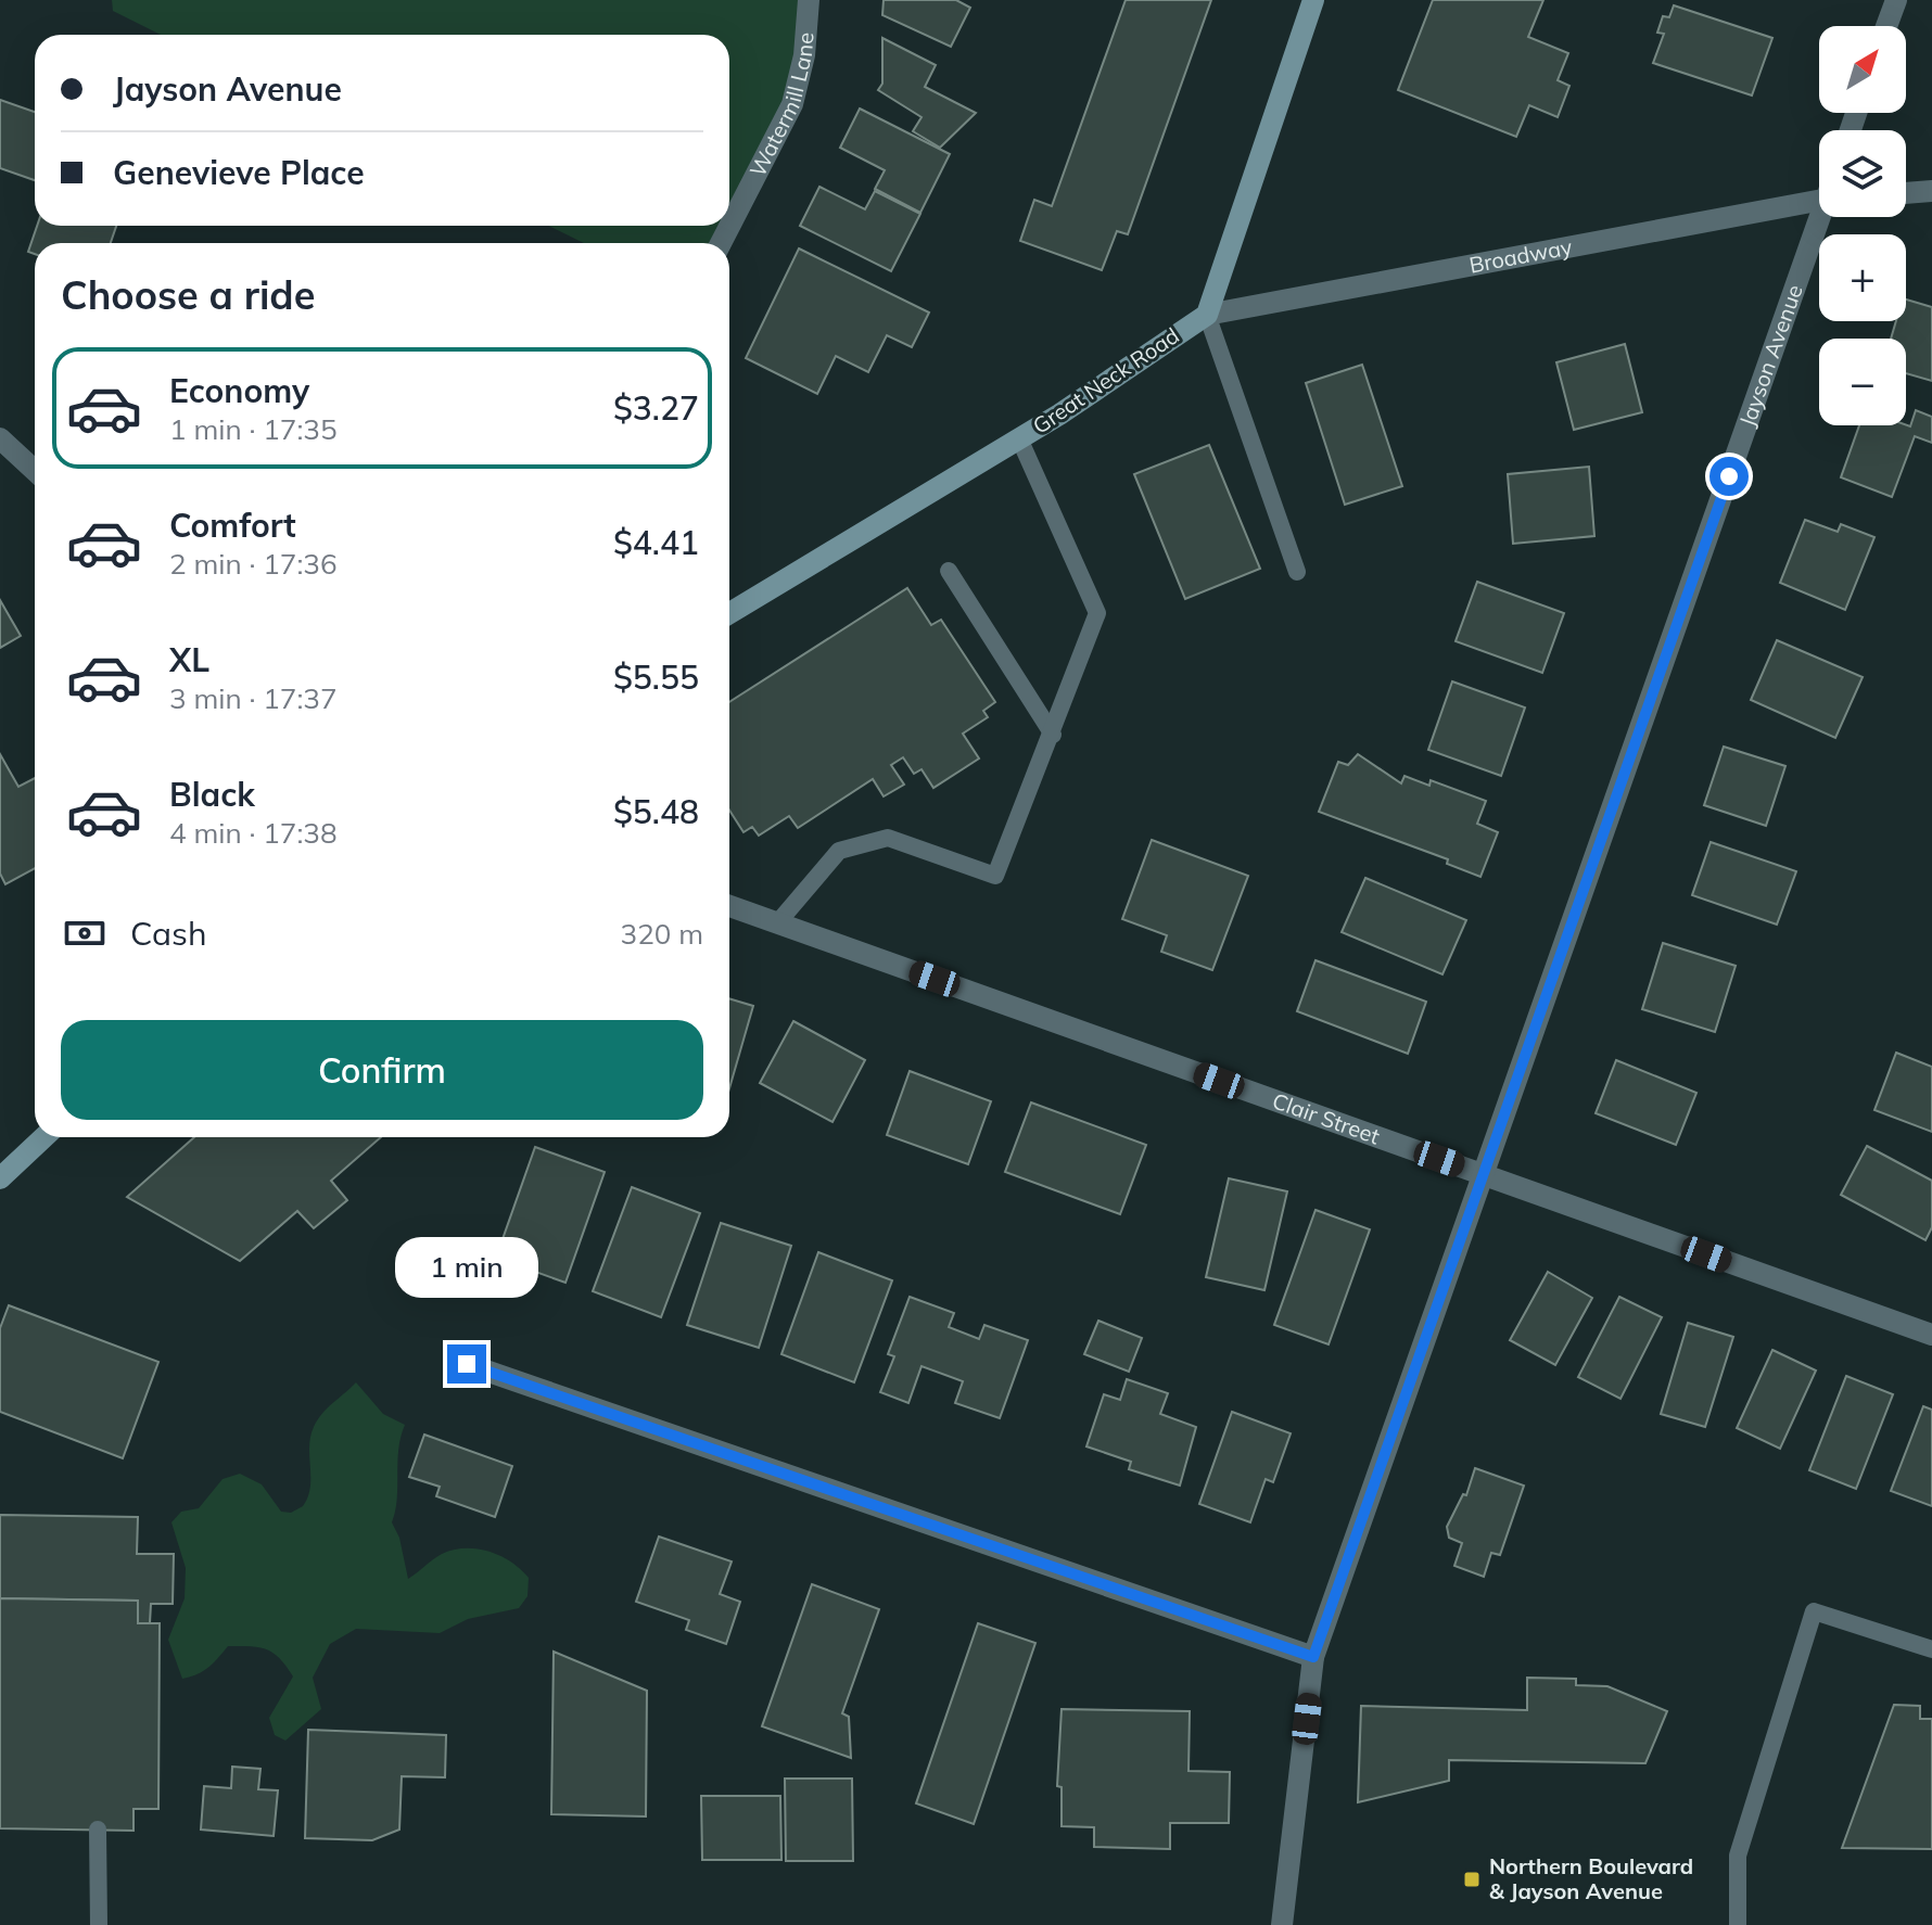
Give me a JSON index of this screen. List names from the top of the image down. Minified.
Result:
{"streets":{"main road":["Great Neck Road"],"street":["Watermill Lane","Broadway","Jayson Avenue","Clair Street"]},"crossings":[["Broadway","Great Neck Road"],["Jayson Avenue","Clair Street"]],"places":{"transit":["Northern Boulevard & Jayson Avenue"]},"north":"top right","page":{"map_buttons":["+","−"],"banner":["Jayson Avenue","Genevieve Place"],"heading":"Choose a ride","list":[{"name":"Economy","note":"1 min · 17:35","value":"$3.27"},{"name":"Comfort","note":"2 min · 17:36","value":"$4.41"},{"name":"XL","note":"3 min · 17:37","value":"$5.55"},{"name":"Black","note":"4 min · 17:38","value":"$5.48"}],"pay":["Cash","320 m"],"buttons":"Confirm","bubble":"1 min"}}
